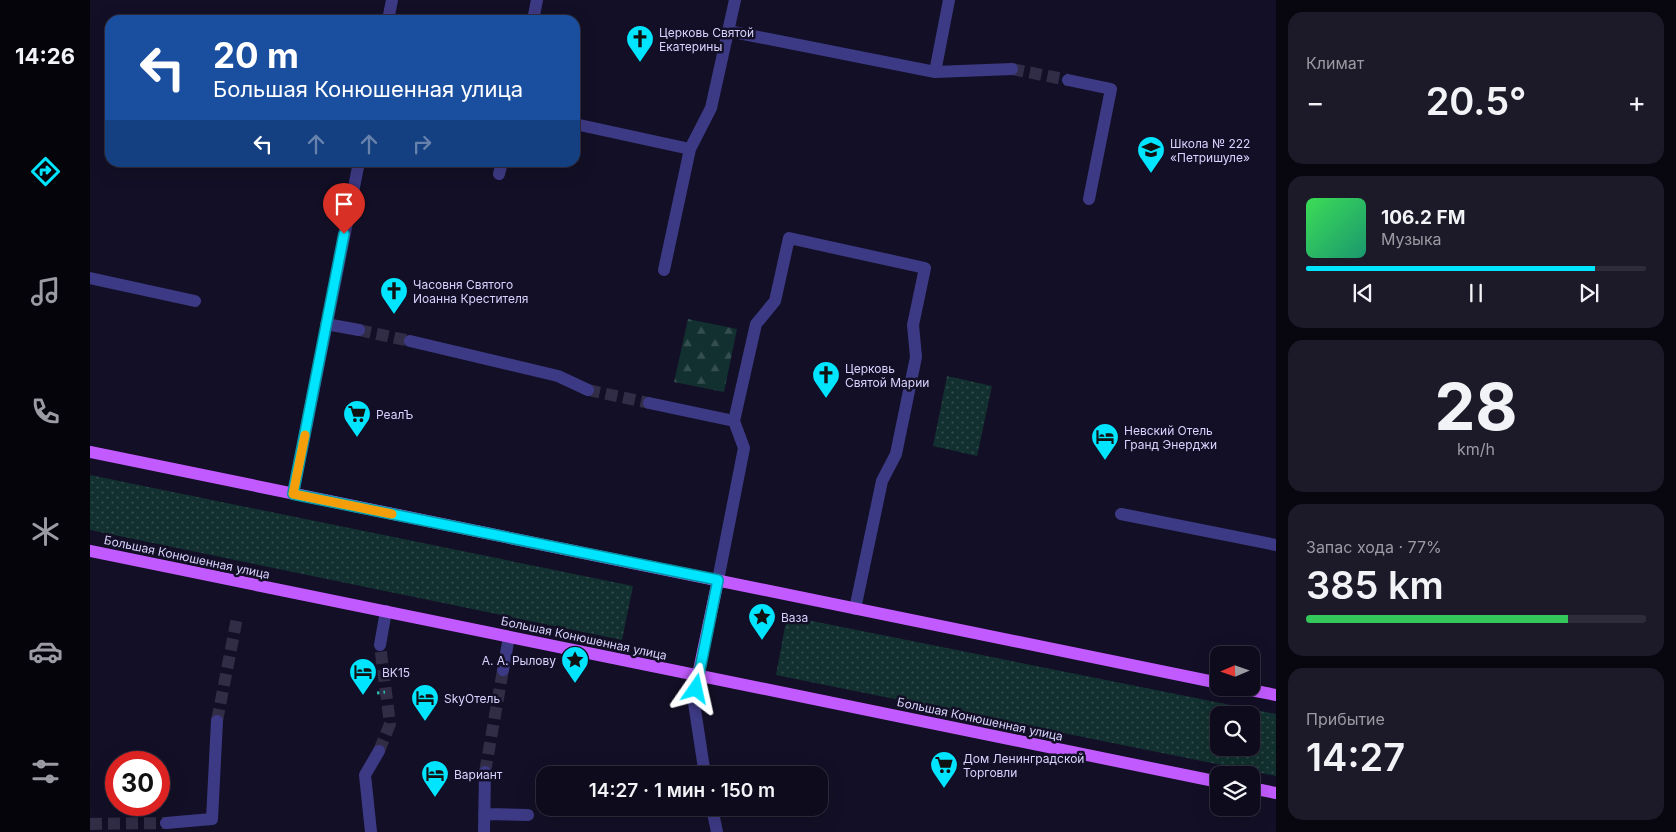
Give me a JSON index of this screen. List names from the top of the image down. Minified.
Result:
{"streets":{"main road":["Большая Конюшенная улица"]},"places":{"church":["Церковь Cвятой Екатерины","Часовня Святого Иоанна Крестителя","Церковь Святой Марии"],"school or university":["Школа № 222 «Петришуле»"],"supermarket":["РеалЪ","Дом Ленинградской Торговли"],"hotel":["Невский Отель Гранд Энерджи","BK15","SkyОтель","Вариант"],"place":["Ваза","А. А. Рылову"]},"north":"left","page":{"tabs":"14:26","tile":["Климат",["28","km/h"],["Запас хода · 77%","385 km"],["Прибытие","14:27"]],"turn":["20 m","Большая Конюшенная улица"],"heat":["−","20.5°","+"],"song":["106.2 FM","Музыка"],"limit":"30","trip":"14:27 · 1 мин · 150 m"}}
